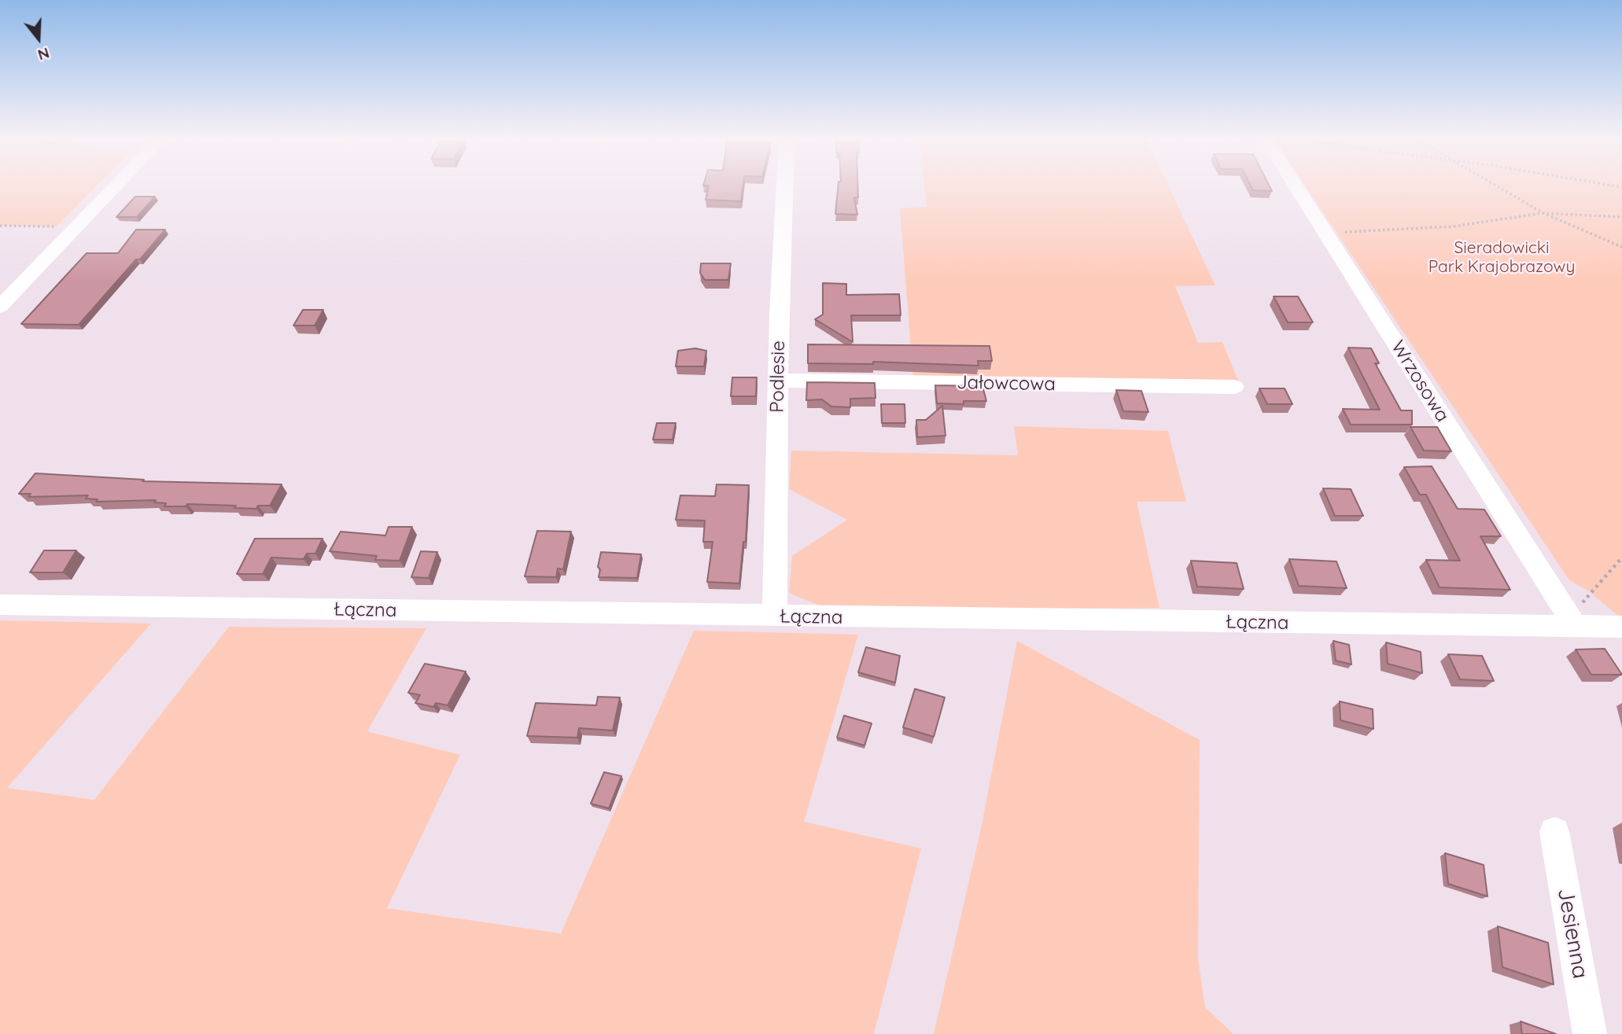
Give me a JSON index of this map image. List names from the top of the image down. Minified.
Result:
{"streets":{"street":["Podlesie","Wrzosowa","Jałowcowa","Łączna","Jesienna"]},"crossings":[["Podlesie","Jałowcowa"],["Podlesie","Łączna"],["Wrzosowa","Łączna"]],"parks":["Sieradowicki Park Krajobrazowy"],"north":"bottom"}
